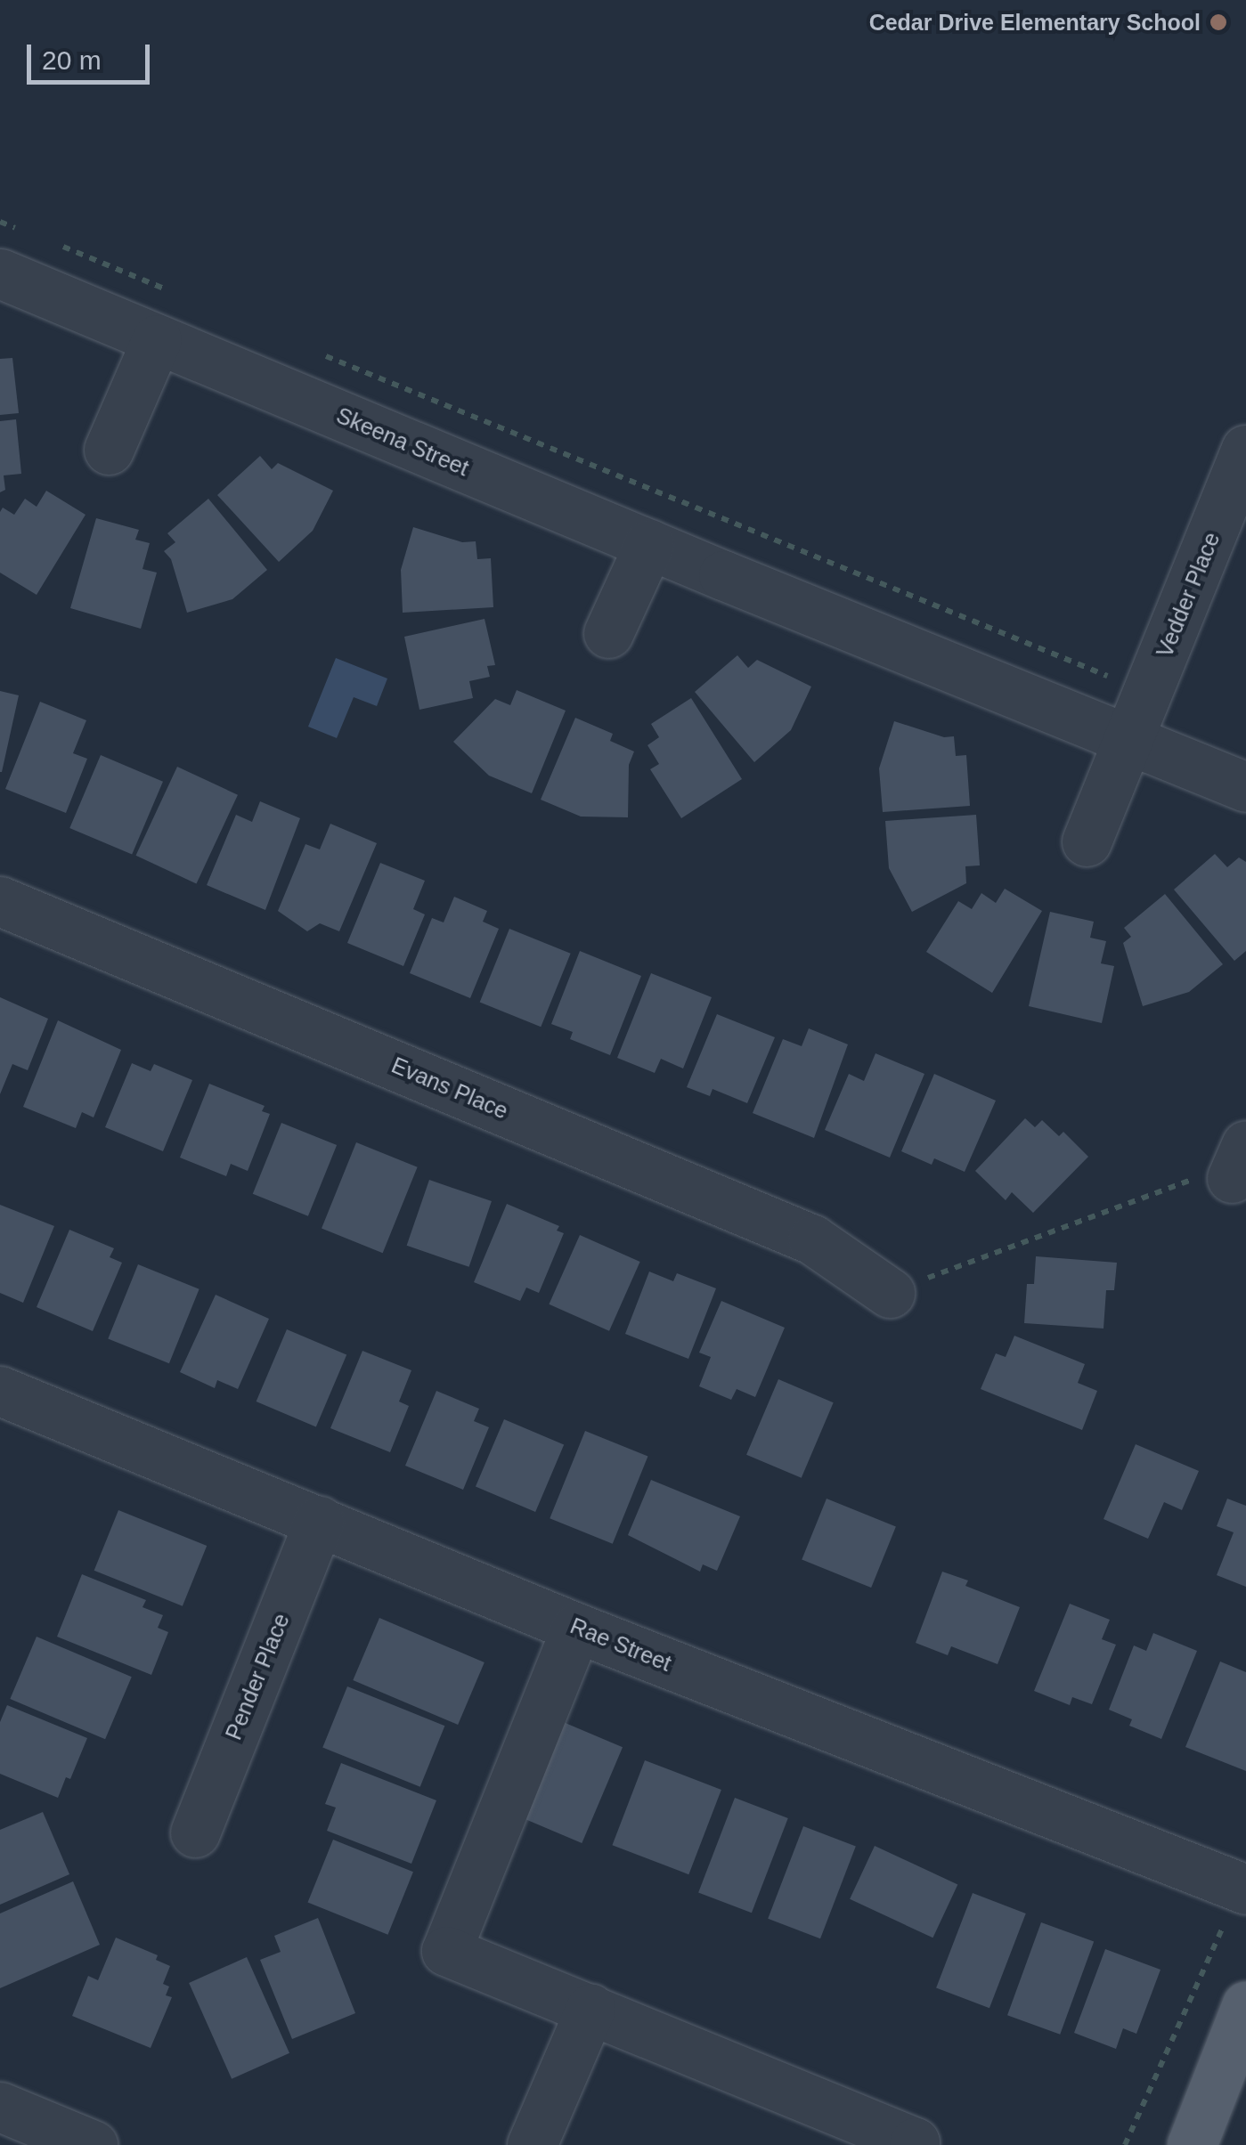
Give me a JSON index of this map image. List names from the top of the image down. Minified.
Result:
{"streets":{"street":["Skeena Street","Vedder Place","Evans Place","Rae Street","Pender Place"]},"crossings":[["Skeena Street","Vedder Place"],["Rae Street","Pender Place"]],"places":["Cedar Drive Elementary School"],"scale_bar":"20 m"}
